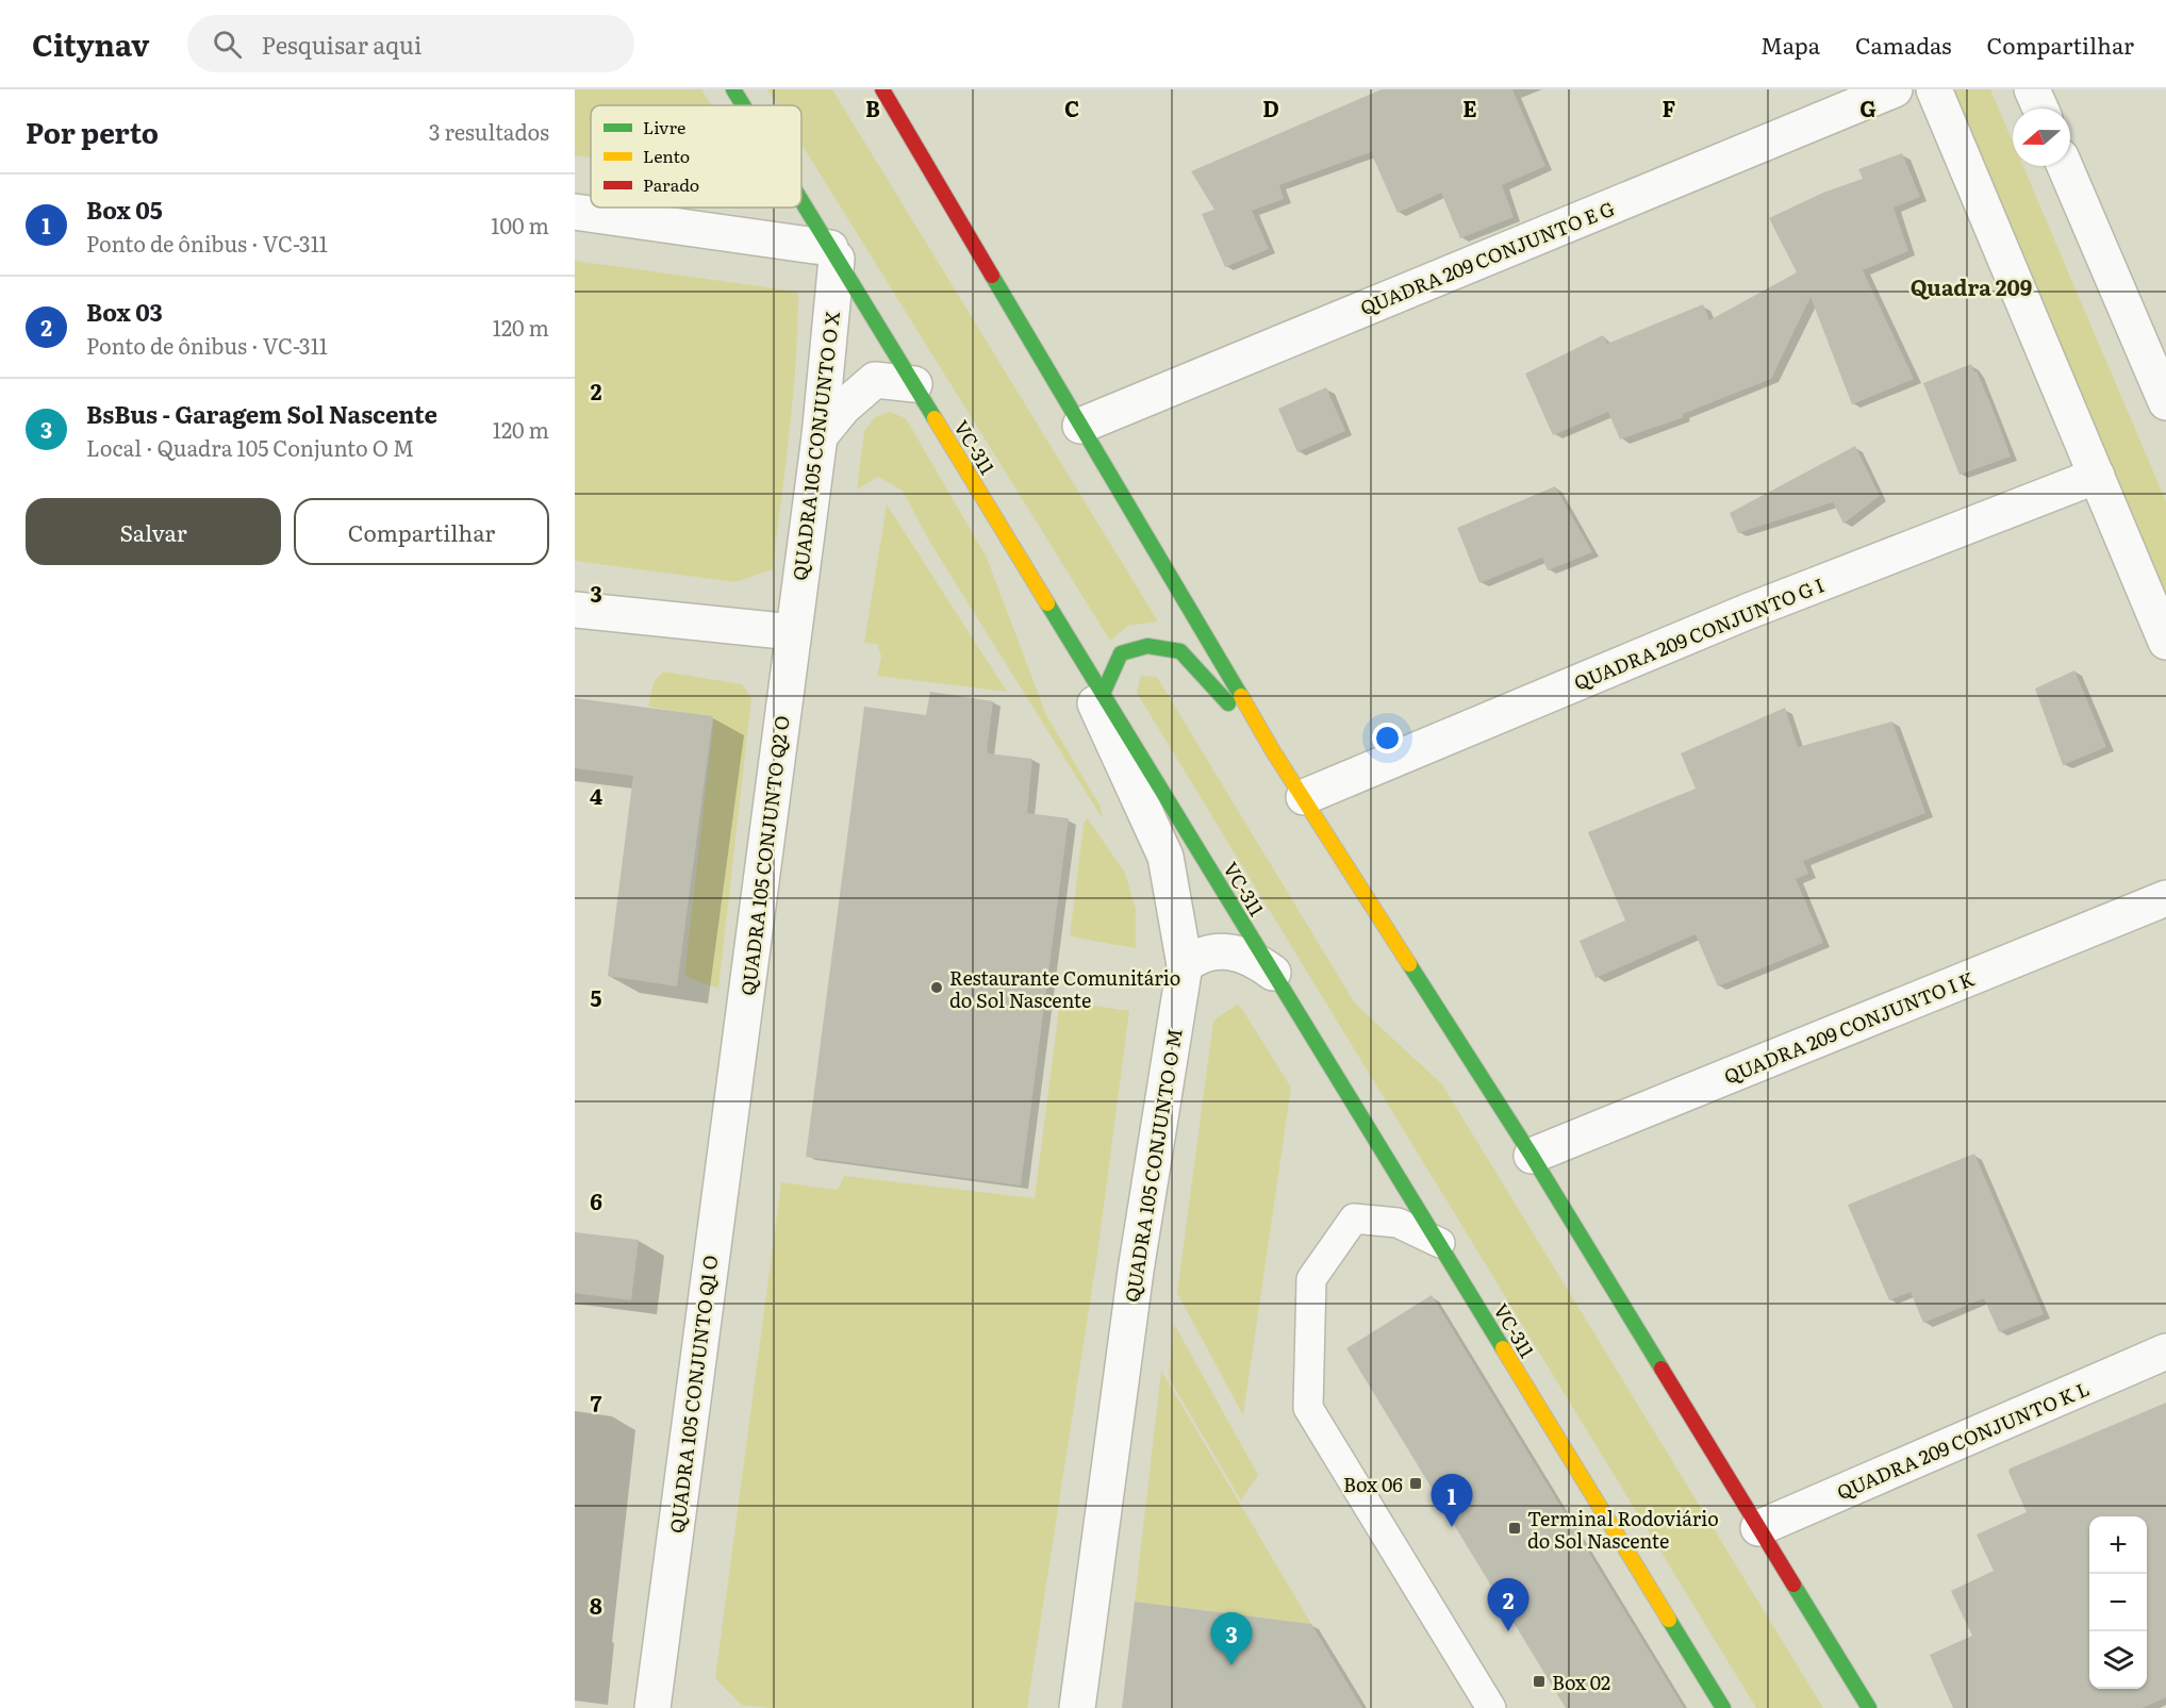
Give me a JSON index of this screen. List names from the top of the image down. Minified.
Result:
{"streets":{"main road":["VC-311"],"street":["QUADRA 209 CONJUNTO E G","QUADRA 105 CONJUNTO O X","QUADRA 209 CONJUNTO G I","QUADRA 105 CONJUNTO Q2 O","QUADRA 209 CONJUNTO I K","QUADRA 105 CONJUNTO O M","QUADRA 105 CONJUNTO Q1 O","QUADRA 209 CONJUNTO K L"]},"crossings":[["QUADRA 105 CONJUNTO O X","VC-311"],["QUADRA 105 CONJUNTO O X","QUADRA 105 CONJUNTO Q2 O"],["VC-311","QUADRA 105 CONJUNTO O M"],["QUADRA 105 CONJUNTO Q2 O","QUADRA 105 CONJUNTO Q1 O"]],"districts":["Quadra 209"],"places":{"other":["Restaurante Comunitário do Sol Nascente"],"transit":["Box 06","Terminal Rodoviário do Sol Nascente","Box 02"]},"legend":["Livre","Lento","Parado"],"north":"left","page":{"header":"Citynav","search":"Pesquisar aqui","nav":["Mapa","Camadas","Compartilhar"],"heading":["Por perto","3 resultados"],"list":[{"mark":"1","name":"Box 05","note":"Ponto de ônibus · VC-311","value":"100 m"},{"mark":"2","name":"Box 03","note":"Ponto de ônibus · VC-311","value":"120 m"},{"mark":"3","name":"BsBus - Garagem Sol Nascente","note":"Local · Quadra 105 Conjunto O M","value":"120 m"}],"buttons":["Salvar","Compartilhar"],"pins":["1","2","3"],"map_buttons":["+","−"]},"grid":{"columns":["B","C","D","E","F","G"],"rows":["2","3","4","5","6","7","8"]}}
